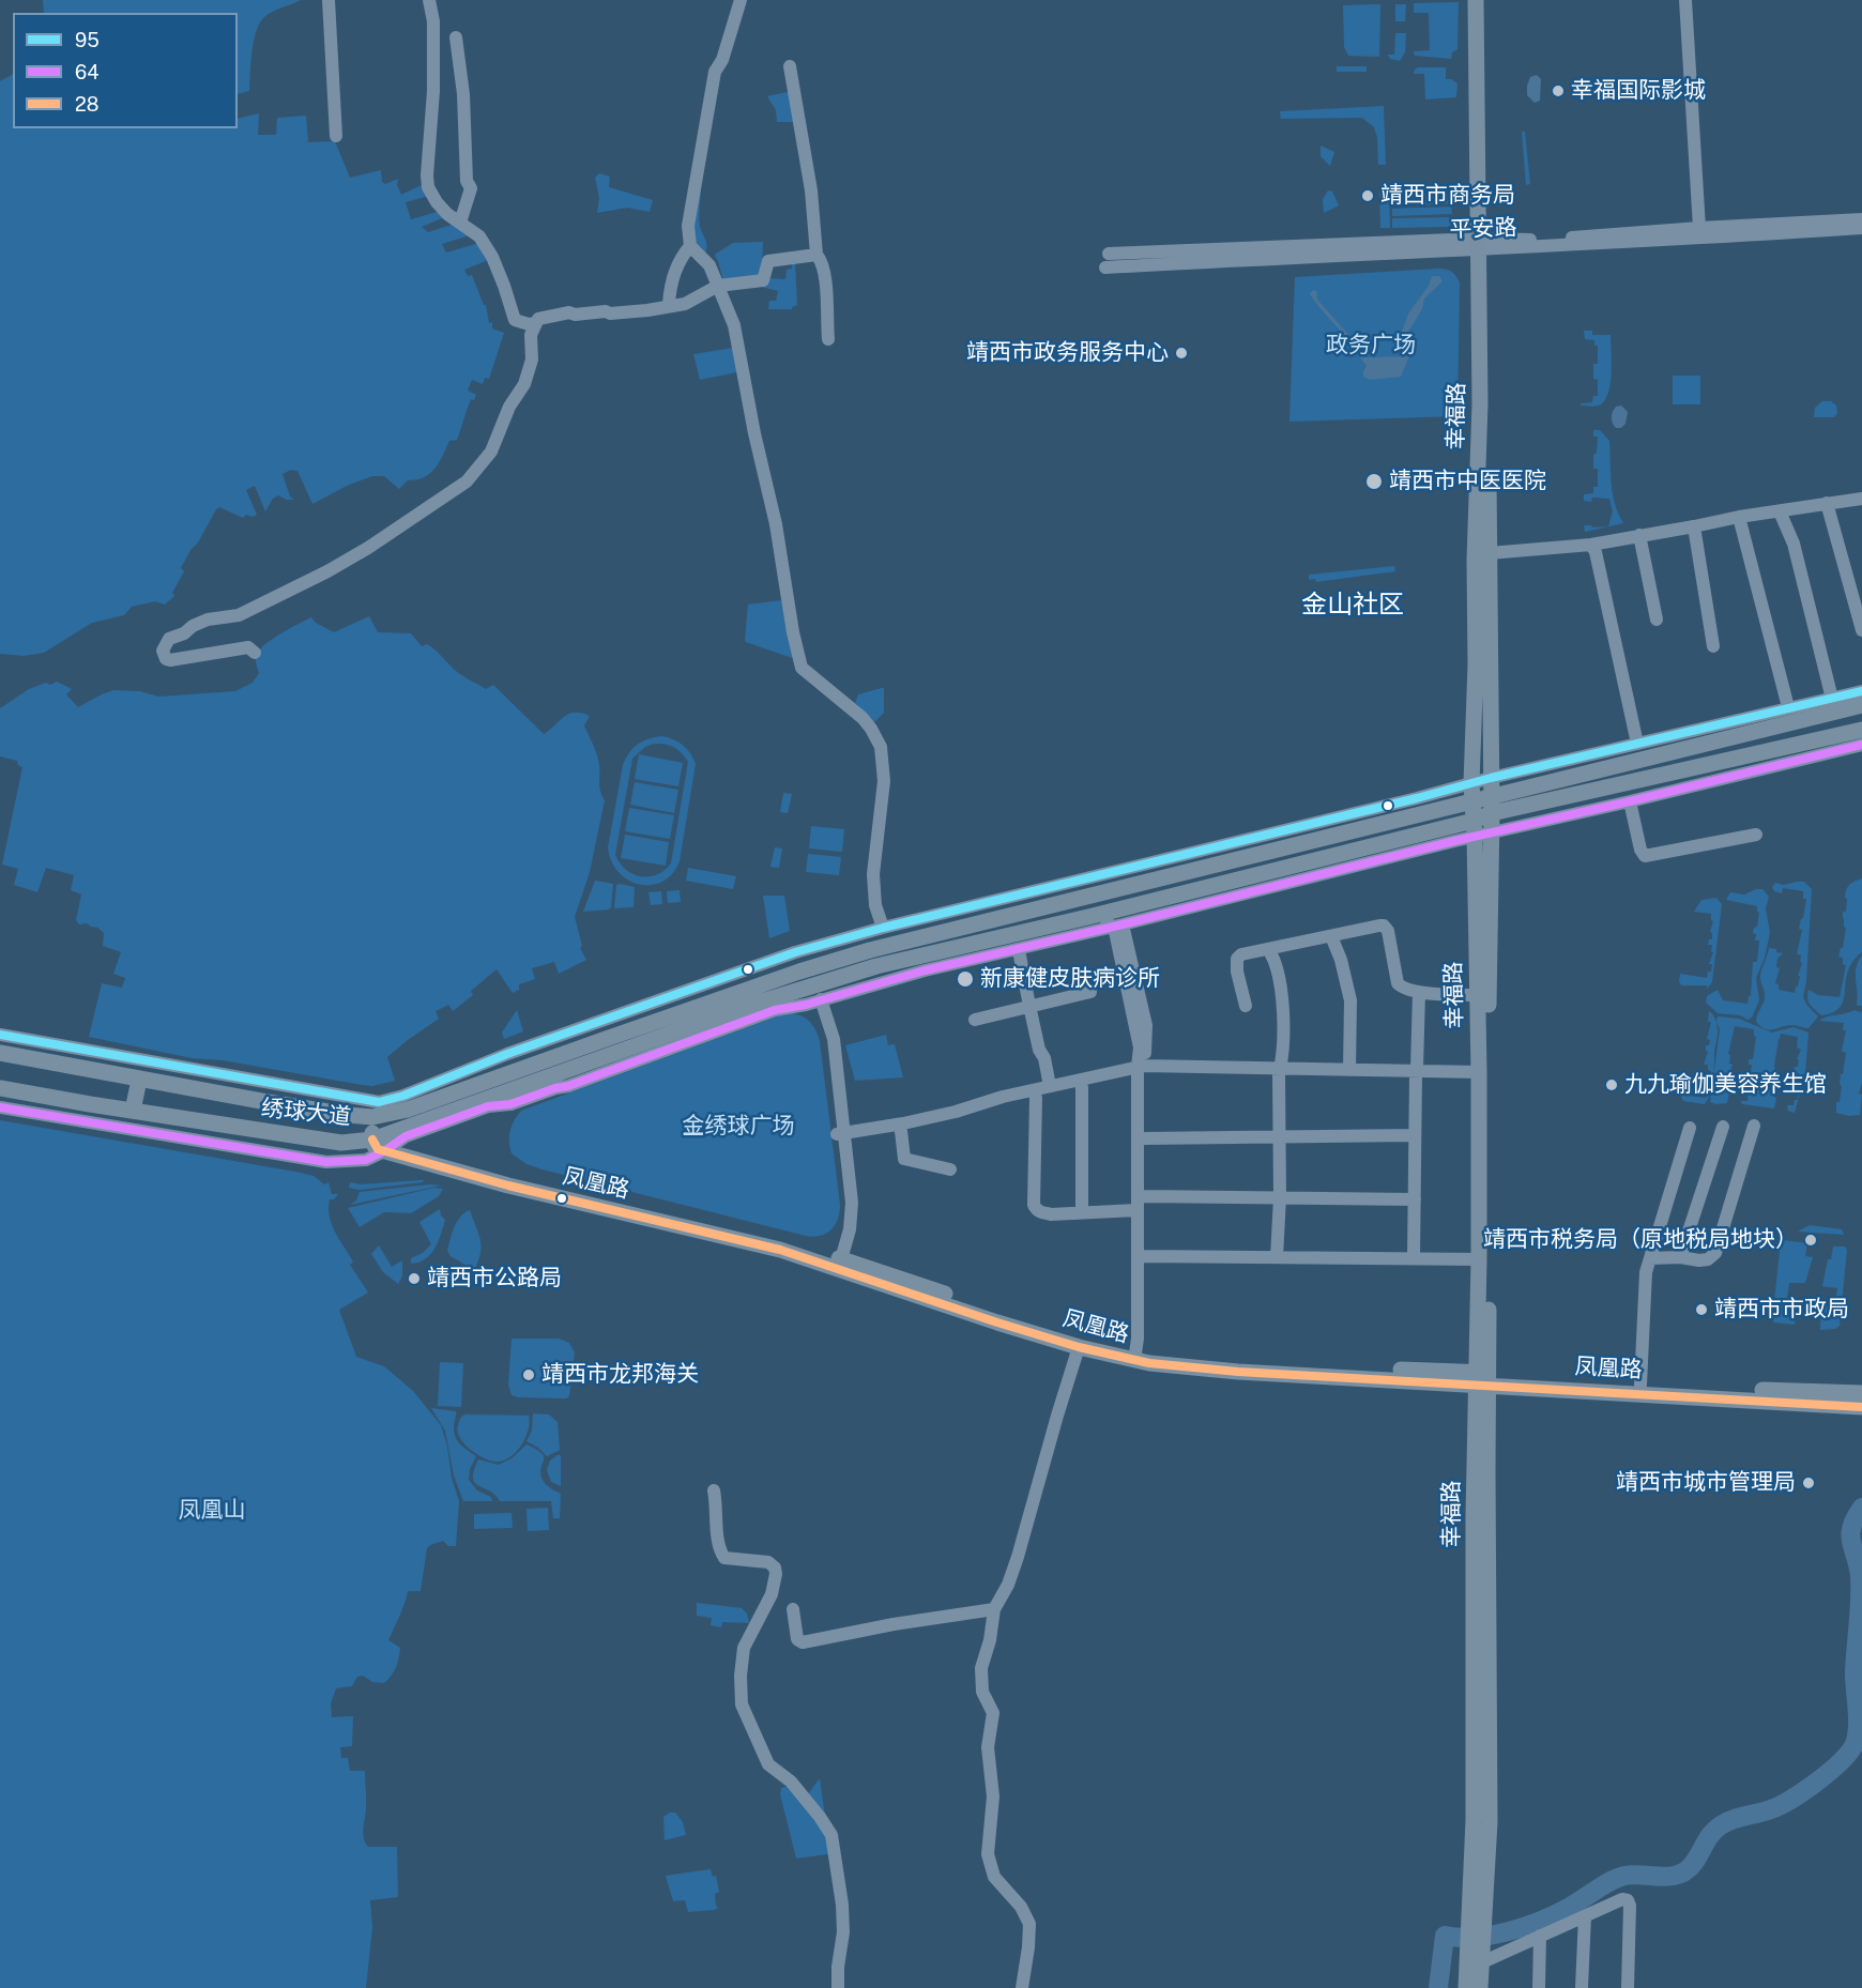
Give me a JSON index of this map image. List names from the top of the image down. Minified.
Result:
{"streets":{"main road":["幸福路","绣球大道","凤凰路"],"street":["平安路"]},"crossings":[["平安路","幸福路"],["幸福路","绣球大道"],["幸福路","凤凰路"],["绣球大道","凤凰路"]],"districts":["金山社区"],"parks":["政务广场","金绣球广场","凤凰山"],"places":["幸福国际影城","靖西市商务局","靖西市政务服务中心","靖西市中医医院","新康健皮肤病诊所","九九瑜伽美容养生馆","靖西市税务局（原地税局地块）","靖西市公路局","靖西市市政局","靖西市龙邦海关","靖西市城市管理局"],"lines":["transit line 95","transit line 64","transit line 28"],"legend":["95","64","28"]}
